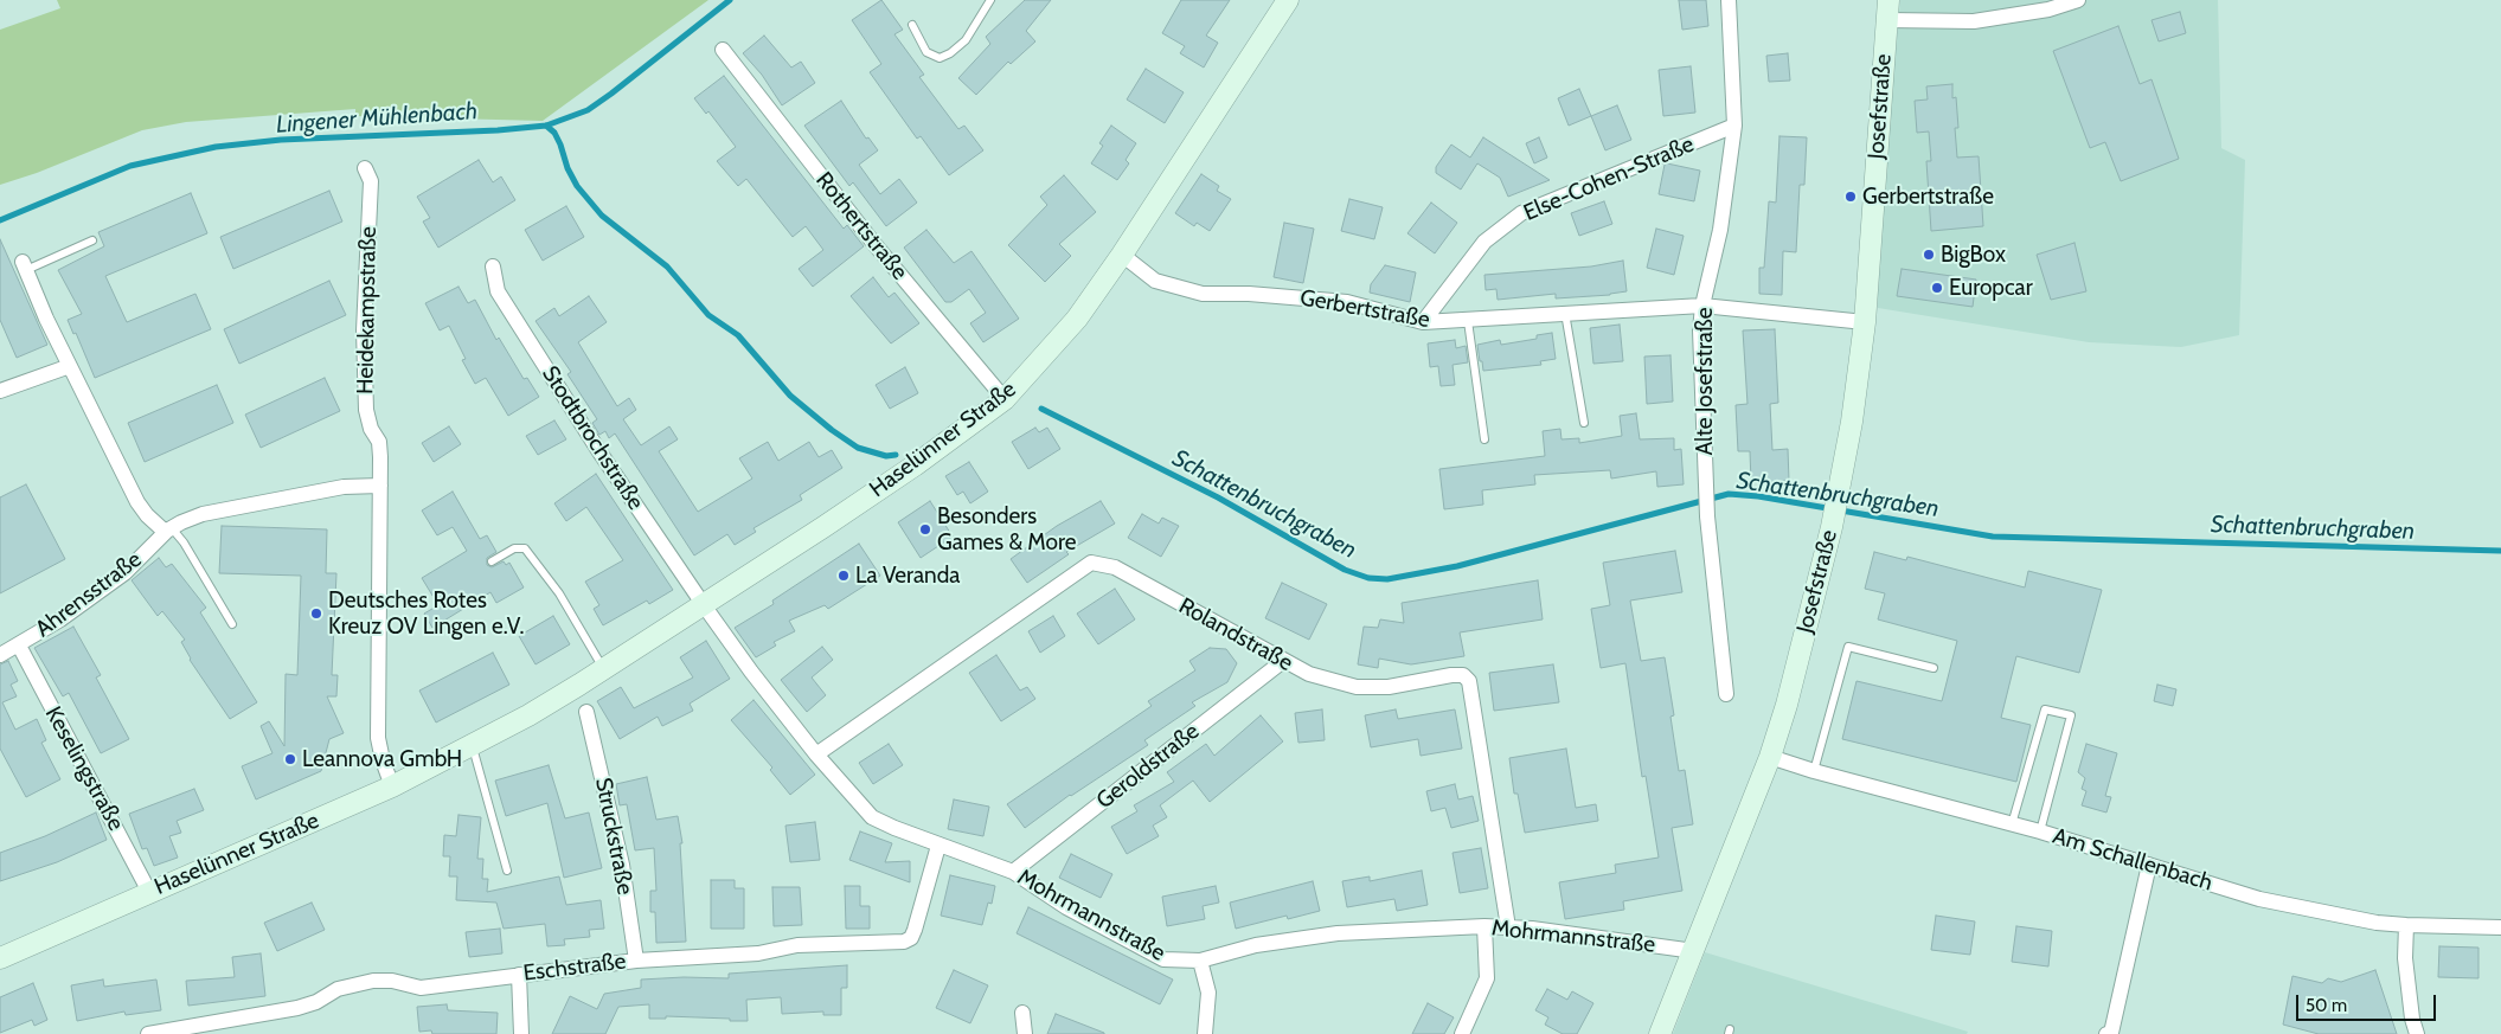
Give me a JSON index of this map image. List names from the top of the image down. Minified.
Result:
{"streets":{"street":["Josefstraße","Else-Cohen-Straße","Rothertstraße","Gerbertstraße","Heidekampstraße","Alte Josefstraße","Stodtbrochstraße","Haselünner Straße","Ahrensstraße","Rolandstraße","Geroldstraße","Keselingstraße","Struckstraße","Am Schallenbach","Mohrmannstraße","Eschstraße"]},"crossings":[["Josefstraße","Gerbertstraße"],["Josefstraße","Am Schallenbach"],["Josefstraße","Mohrmannstraße"],["Else-Cohen-Straße","Gerbertstraße"],["Else-Cohen-Straße","Alte Josefstraße"],["Rothertstraße","Haselünner Straße"],["Gerbertstraße","Alte Josefstraße"],["Gerbertstraße","Haselünner Straße"],["Heidekampstraße","Haselünner Straße"],["Heidekampstraße","Ahrensstraße"],["Stodtbrochstraße","Haselünner Straße"],["Stodtbrochstraße","Mohrmannstraße"],["Haselünner Straße","Keselingstraße"],["Haselünner Straße","Mohrmannstraße"],["Ahrensstraße","Keselingstraße"],["Rolandstraße","Geroldstraße"],["Rolandstraße","Mohrmannstraße"],["Geroldstraße","Mohrmannstraße"],["Struckstraße","Eschstraße"],["Mohrmannstraße","Eschstraße"]],"water":["Lingener Mühlenbach","Schattenbruchgraben"],"places":["Gerbertstraße","BigBox","Europcar","Besonders Games & More","La Veranda","Deutsches Rotes Kreuz OV Lingen e.V.","Leannova GmbH"],"scale_bar":"50 m"}
